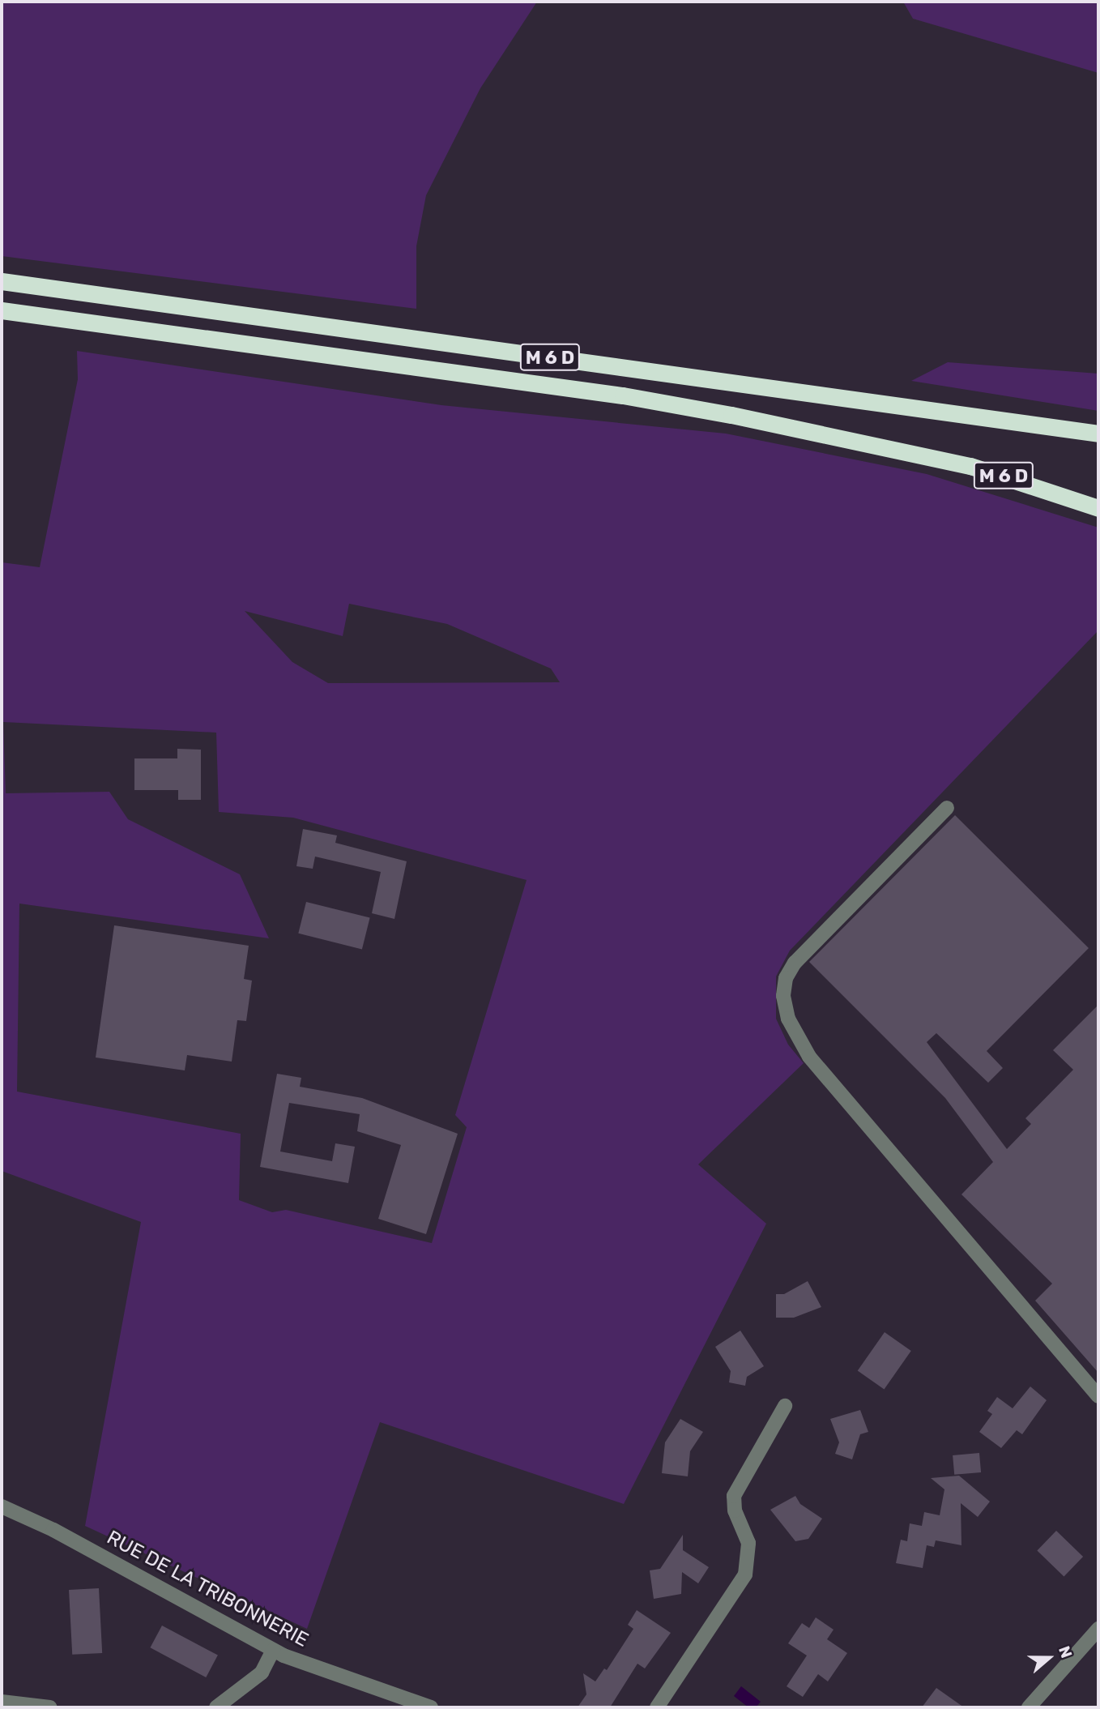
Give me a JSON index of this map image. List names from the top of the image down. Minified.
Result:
{"streets":{"highway":["M 6 D"],"street":["RUE DE LA TRIBONNERIE"]},"north":"right"}
